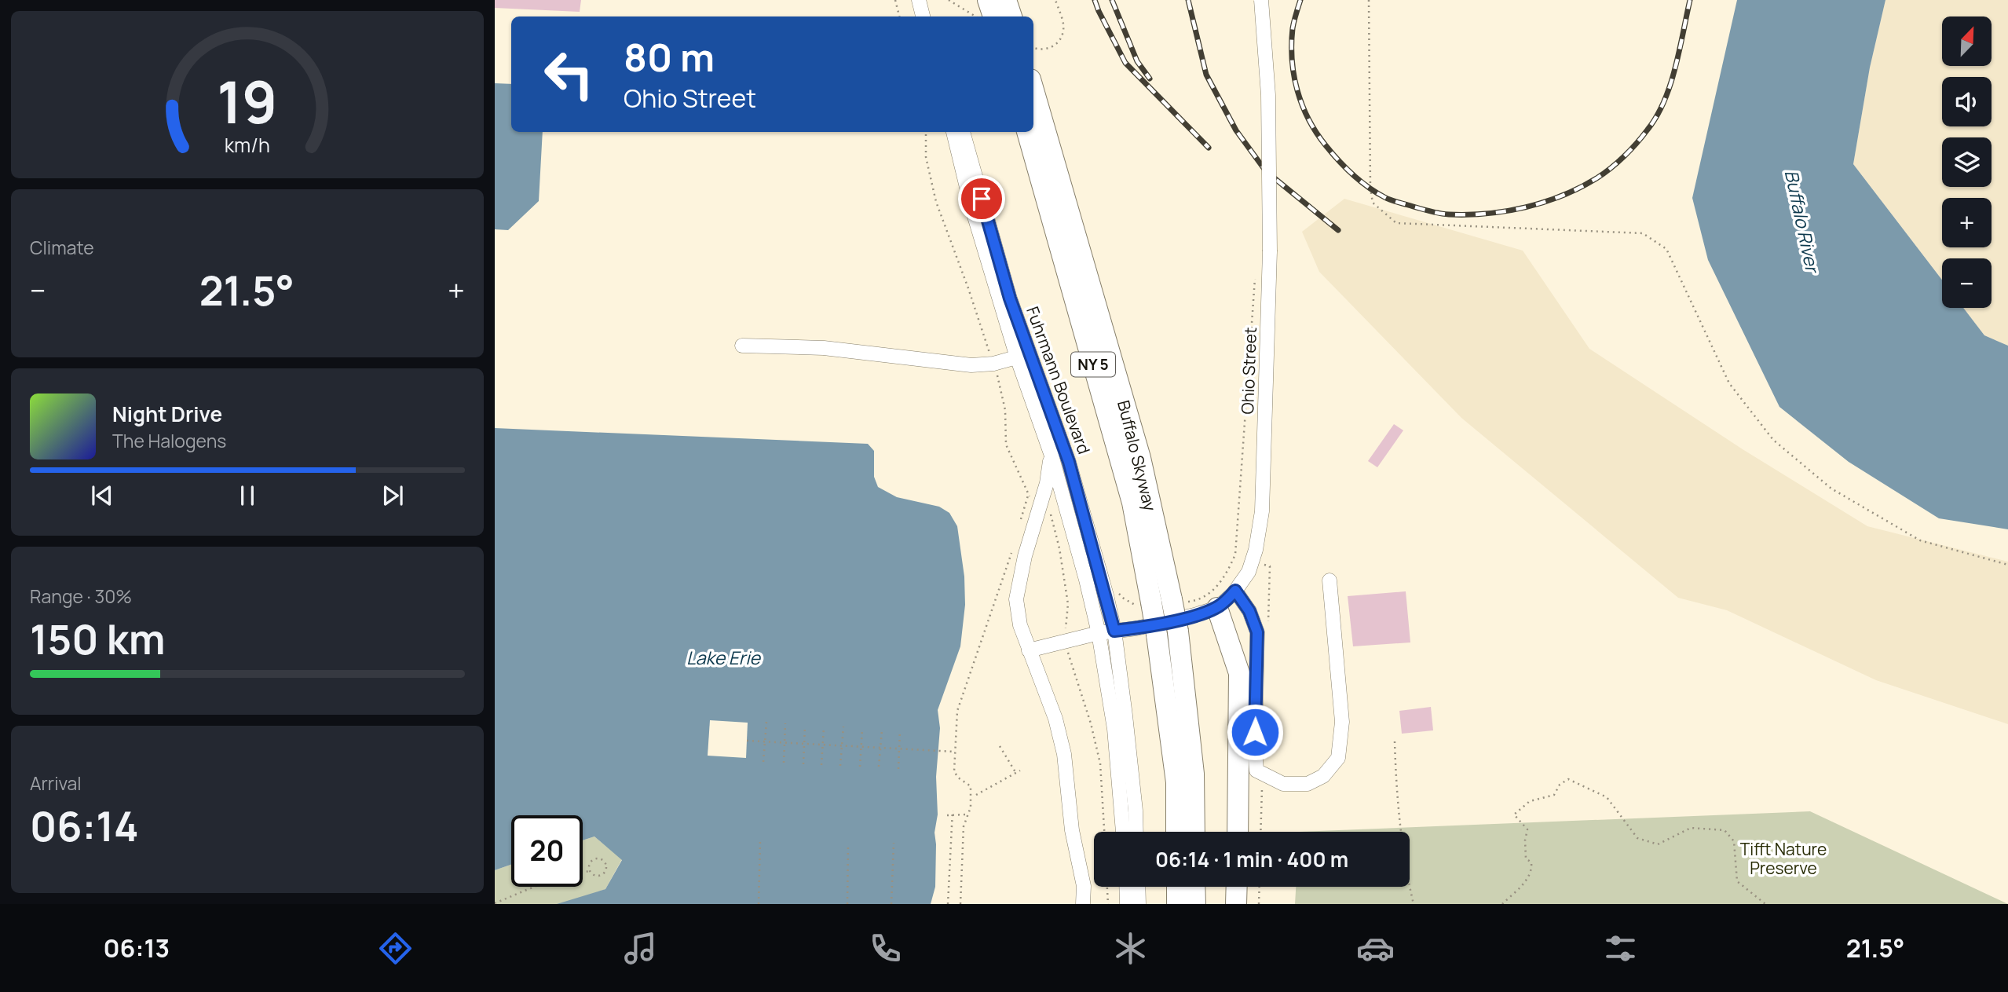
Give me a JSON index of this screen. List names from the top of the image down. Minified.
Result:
{"streets":{"highway":["NY 5","Buffalo Skyway"],"street":["Ohio Street","Fuhrmann Boulevard"]},"crossings":[["Ohio Street","Fuhrmann Boulevard"]],"water":["Buffalo River","Lake Erie"],"parks":["Tifft Nature Preserve"],"north":"top right","page":{"map_buttons":["+","−"],"turn":["80 m","Ohio Street"],"tile":["Climate",["Range · 30%","150 km"],["Arrival","06:14"]],"heat":["−","21.5°","+"],"song":["Night Drive","The Halogens"],"limit":"20","trip":"06:14 · 1 min · 400 m","tabs":["06:13","21.5°"],"gauge":["19","km/h"]}}
